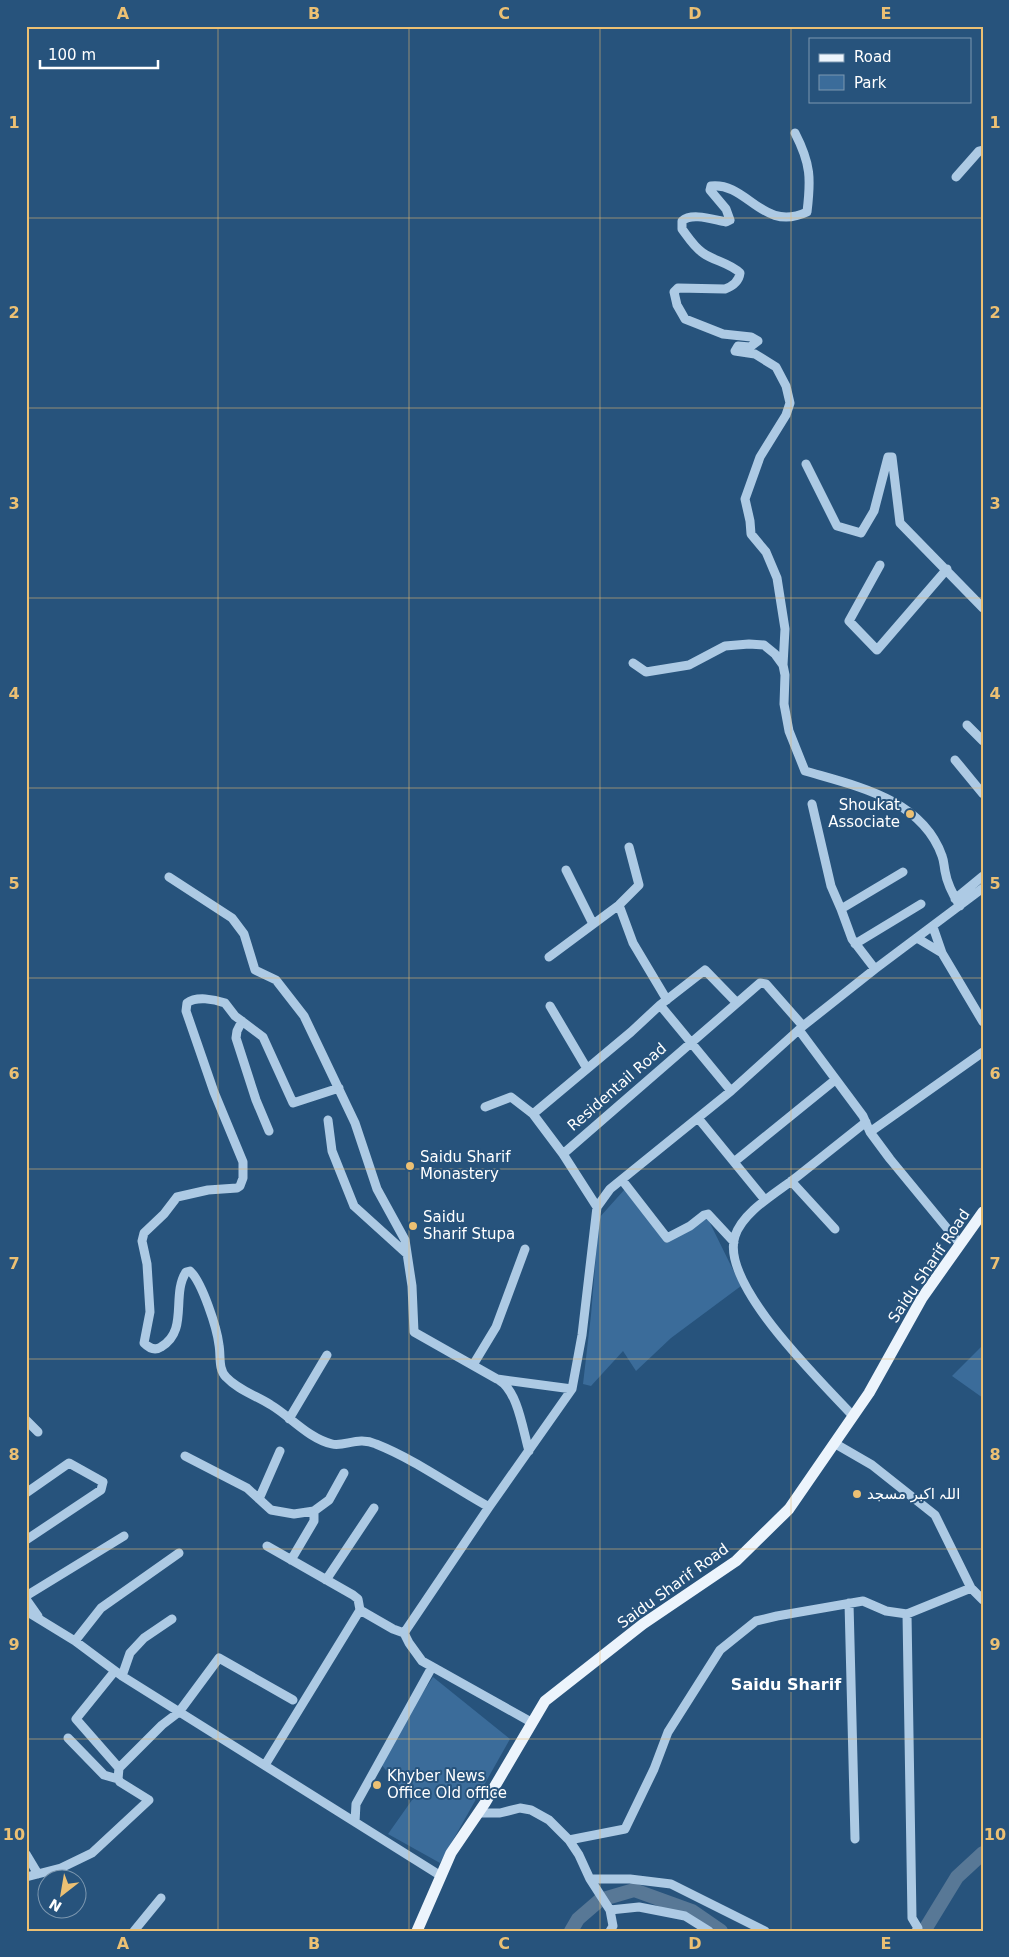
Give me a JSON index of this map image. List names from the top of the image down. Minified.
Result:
{"streets":{"main road":["Saidu Sharif Road"],"street":["Residentail Road"]},"districts":["Saidu Sharif"],"places":["Shoukat Associate","Saidu Sharif Monastery","Saidu Sharif Stupa","اللہ اکبر مسجد","Khyber News Office Old office"],"legend":["Road","Park"],"scale_bar":"100 m","north":"bottom left","grid":{"columns":["A","B","C","D","E"],"rows":["1","2","3","4","5","6","7","8","9","10"]}}
